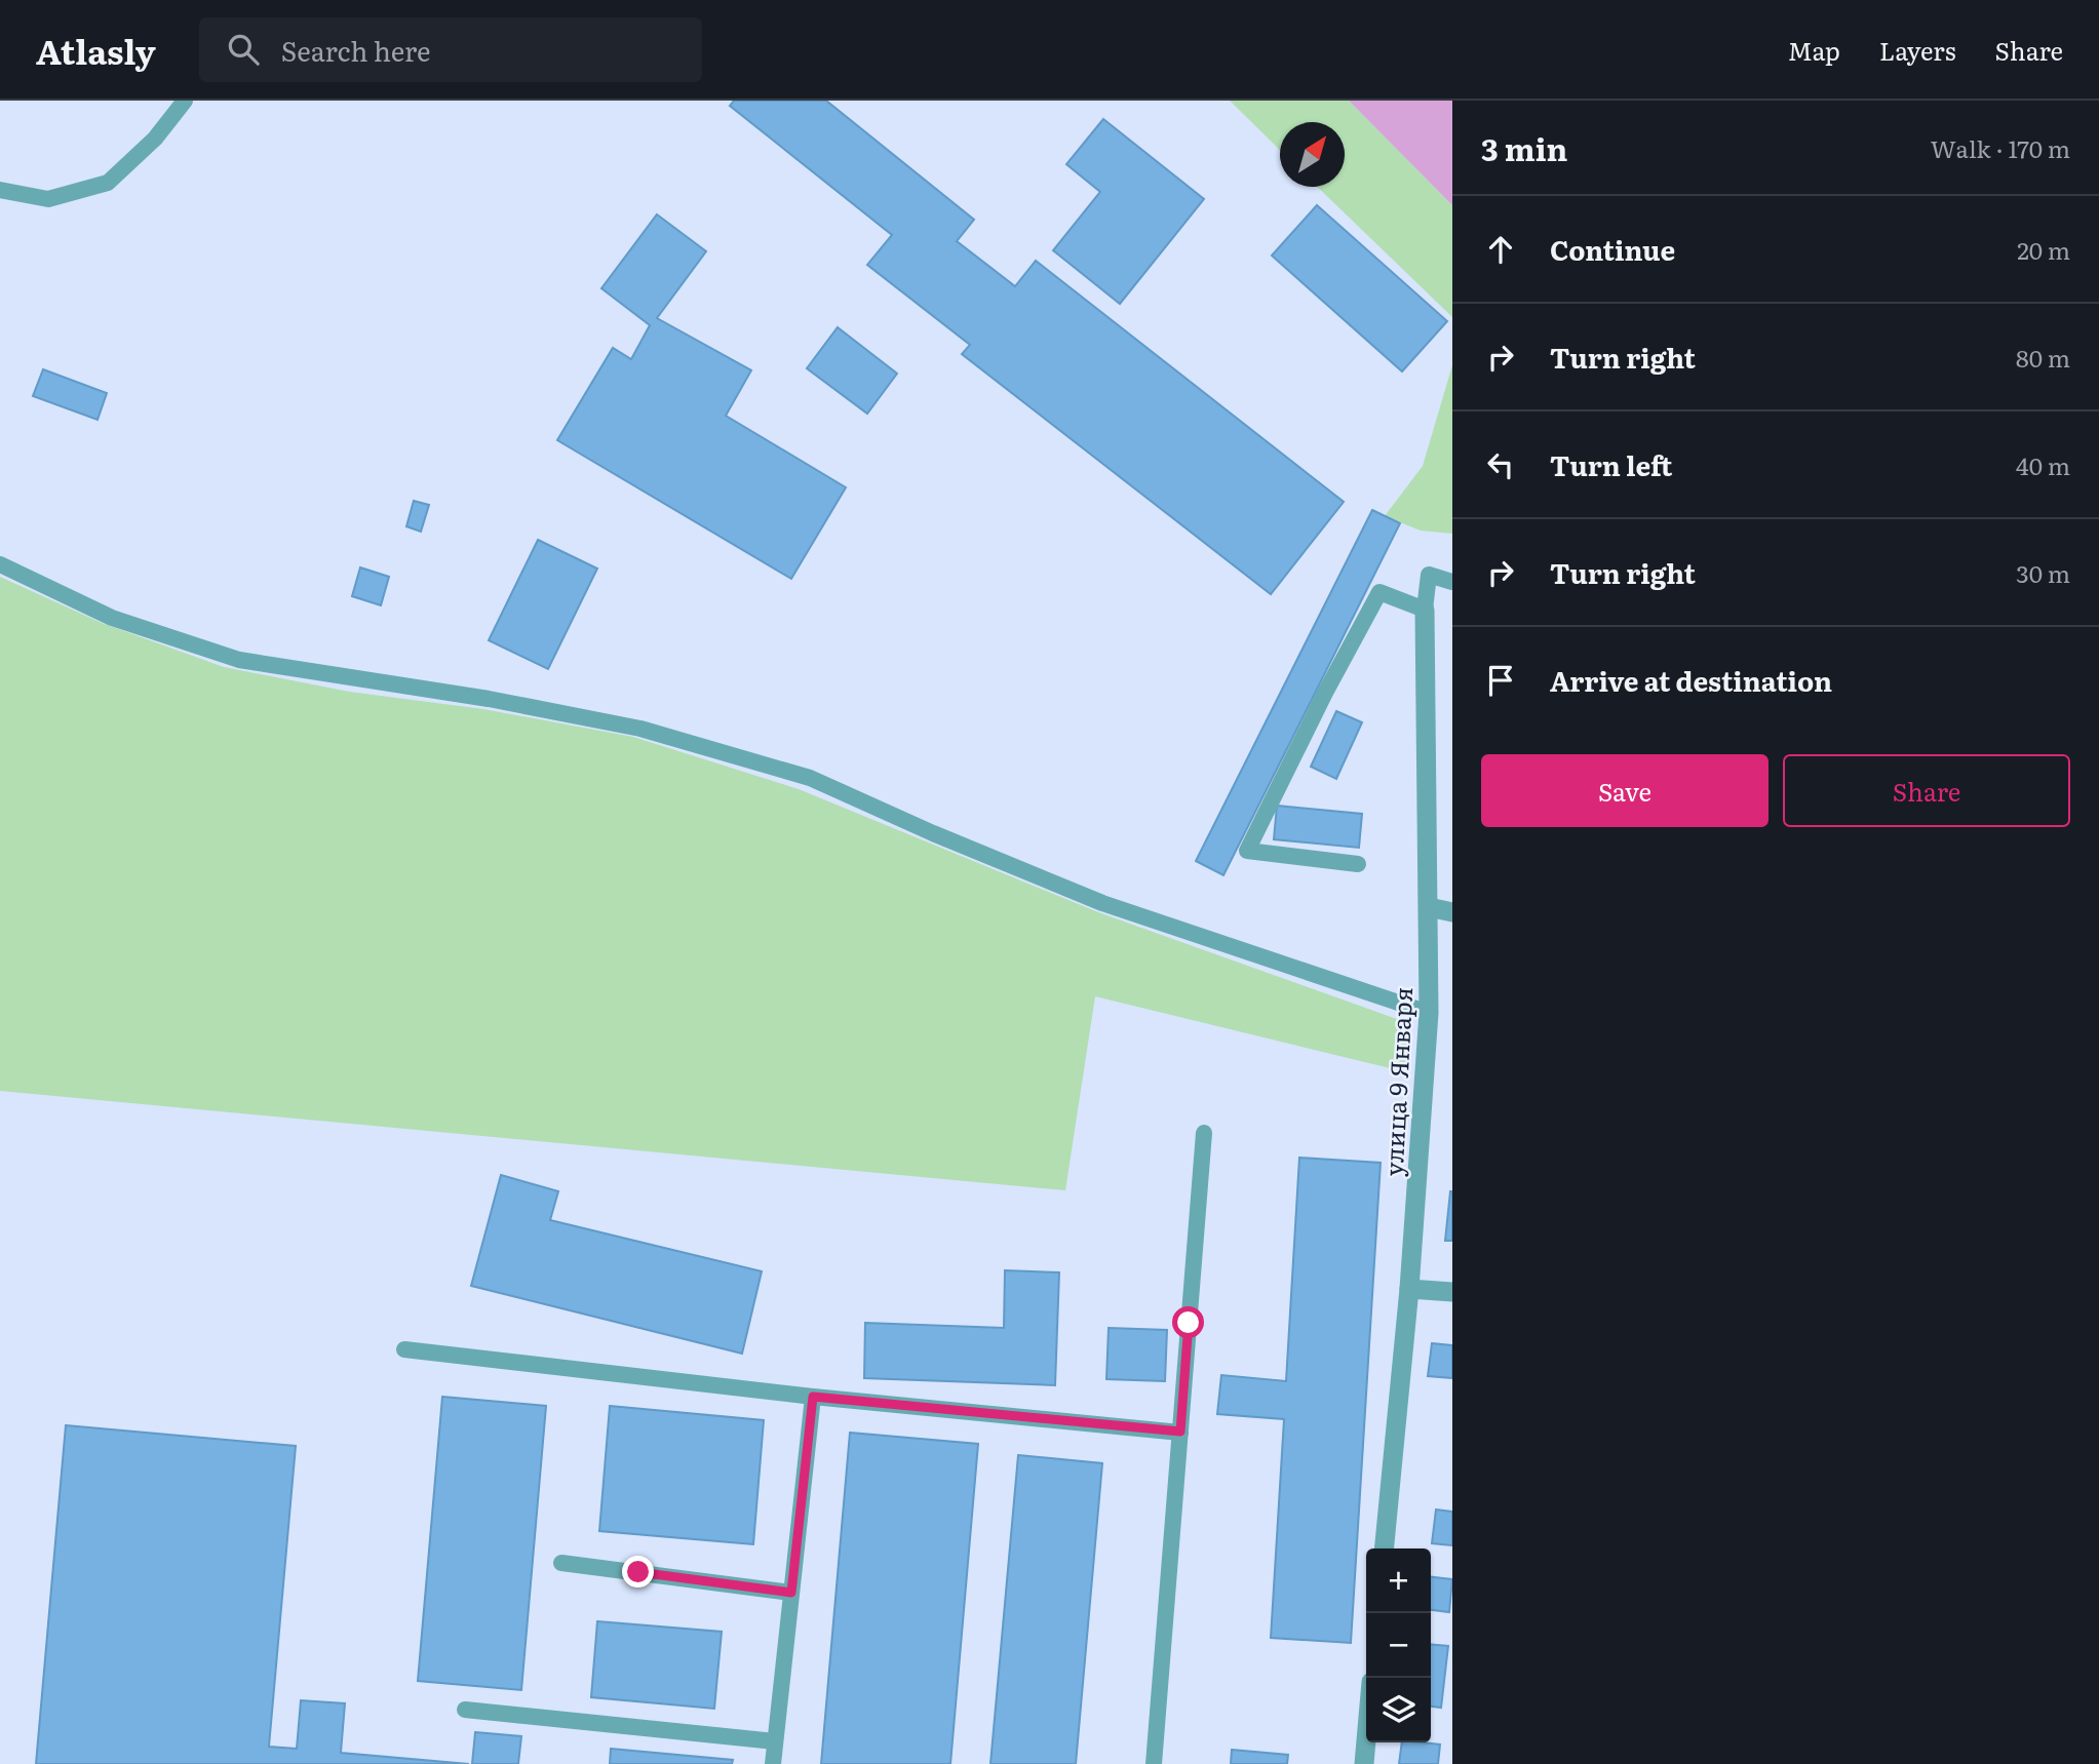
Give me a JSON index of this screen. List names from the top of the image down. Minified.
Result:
{"streets":{"street":["улица 9 Января"]},"north":"top right","page":{"header":"Atlasly","search":"Search here","nav":["Map","Layers","Share"],"heading":["3 min","Walk · 170 m"],"list":[["Continue","20 m"],["Turn right","80 m"],["Turn left","40 m"],["Turn right","30 m"],"Arrive at destination"],"buttons":["Save","Share"],"map_buttons":["+","−"]}}
